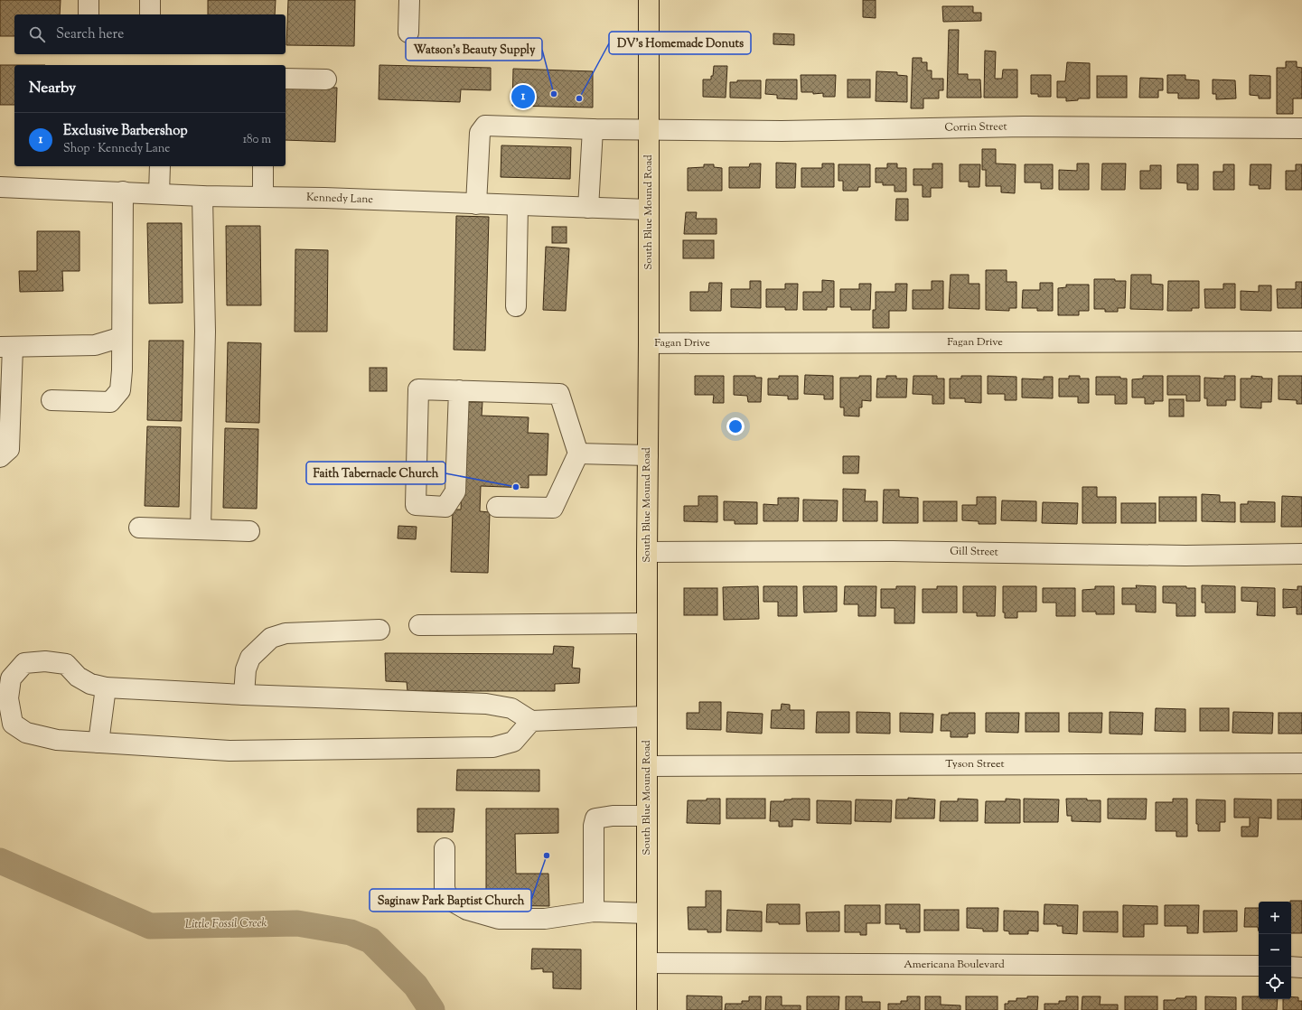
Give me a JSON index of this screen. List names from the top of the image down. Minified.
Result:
{"streets":{"main road":["South Blue Mound Road"],"street":["Corrin Street","Kennedy Lane","Fagan Drive","Gill Street","Tyson Street","Americana Boulevard"]},"crossings":[["Corrin Street","Kennedy Lane"],["Corrin Street","South Blue Mound Road"],["Kennedy Lane","South Blue Mound Road"],["South Blue Mound Road","Fagan Drive"],["South Blue Mound Road","Gill Street"],["South Blue Mound Road","Tyson Street"],["South Blue Mound Road","Americana Boulevard"]],"water":["Little Fossil Creek"],"places":["Watson's Beauty Supply","DV's Homemade Donuts","Faith Tabernacle Church","Saginaw Park Baptist Church"],"page":{"search":"Search here","heading":"Nearby","pins":"1","list":[{"mark":"1","name":"Exclusive Barbershop","note":"Shop · Kennedy Lane","value":"180 m"}],"map_buttons":["+","−"]}}
